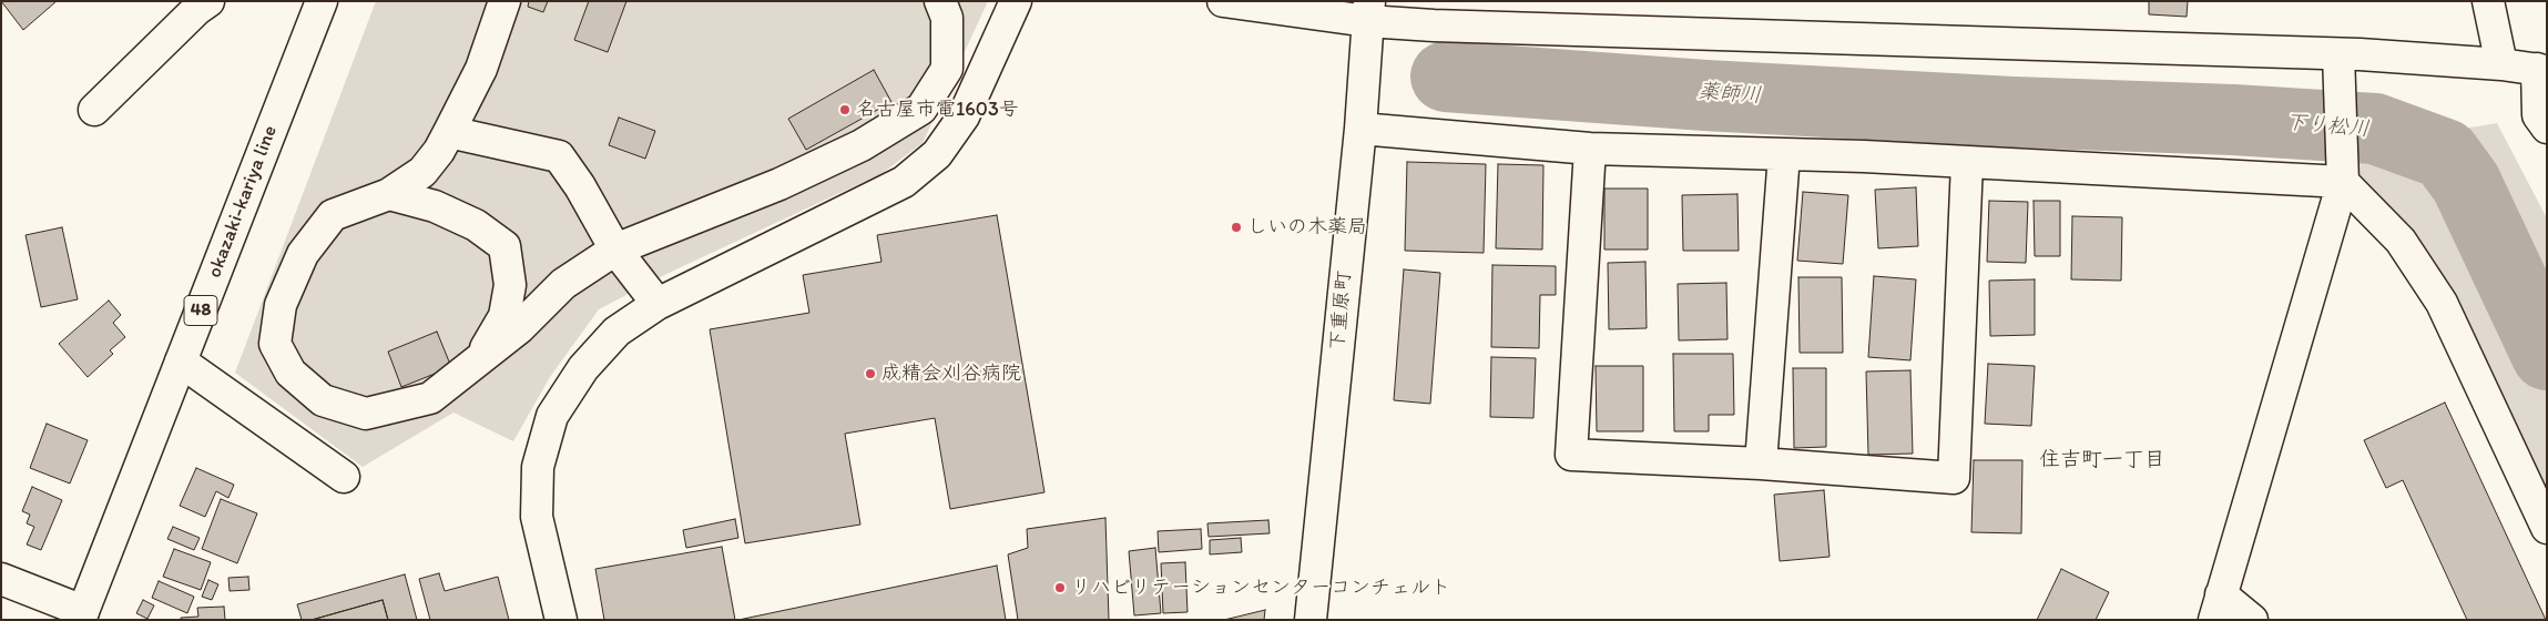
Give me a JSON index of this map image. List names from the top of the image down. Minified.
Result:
{"streets":{"street":["okazaki-kariya line","48","下重原町"]},"districts":["住吉町一丁目"],"water":["薬師川","下り松川"],"places":["名古屋市電1603号","しいの木薬局","成精会刈谷病院","リハビリテーションセンターコンチェルト"]}
